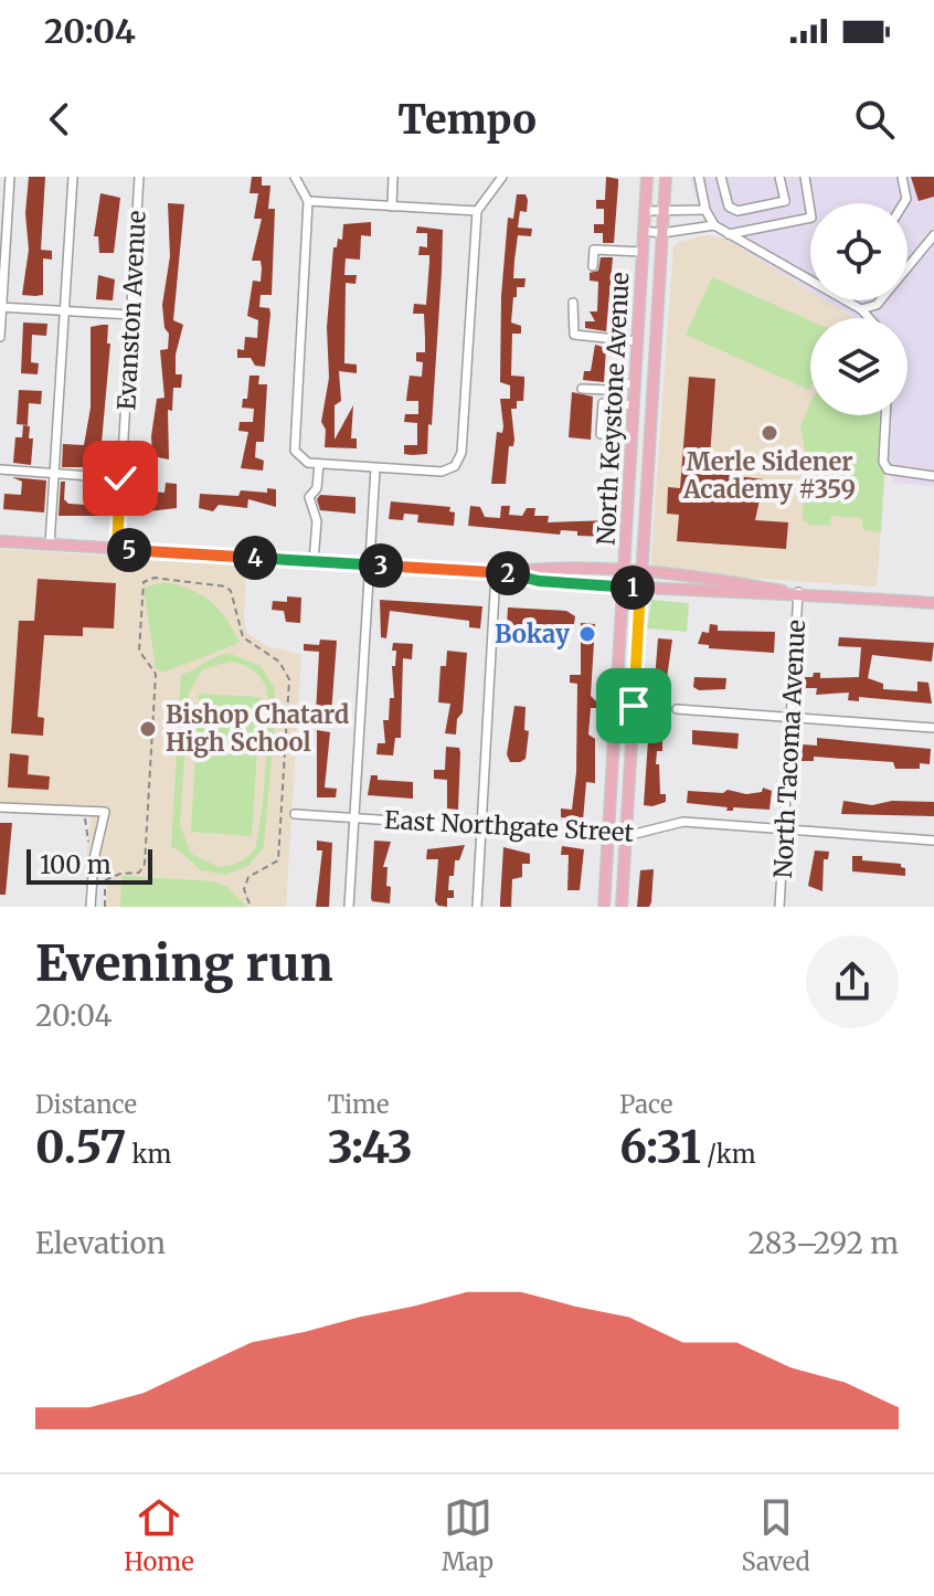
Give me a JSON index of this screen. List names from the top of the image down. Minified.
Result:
{"streets":{"main road":["North Keystone Avenue"],"street":["Evanston Avenue","North Tacoma Avenue","East Northgate Street"]},"crossings":[["North Keystone Avenue","East Northgate Street"],["North Tacoma Avenue","East Northgate Street"]],"places":["Merle Sidener Academy #359","Bokay","Bishop Chatard High School"],"scale_bar":"100 m","page":{"status":"20:04","header":"Tempo","pins":["5","4","3","2","1"],"scale":"100 m","heading":["Evening run","20:04"],"stats":[["Distance","0.57 km"],["Time","3:43"],["Pace","6:31 /km"]],"chart":["Elevation","283–292 m"],"tabs":["Home","Map","Saved"]}}
